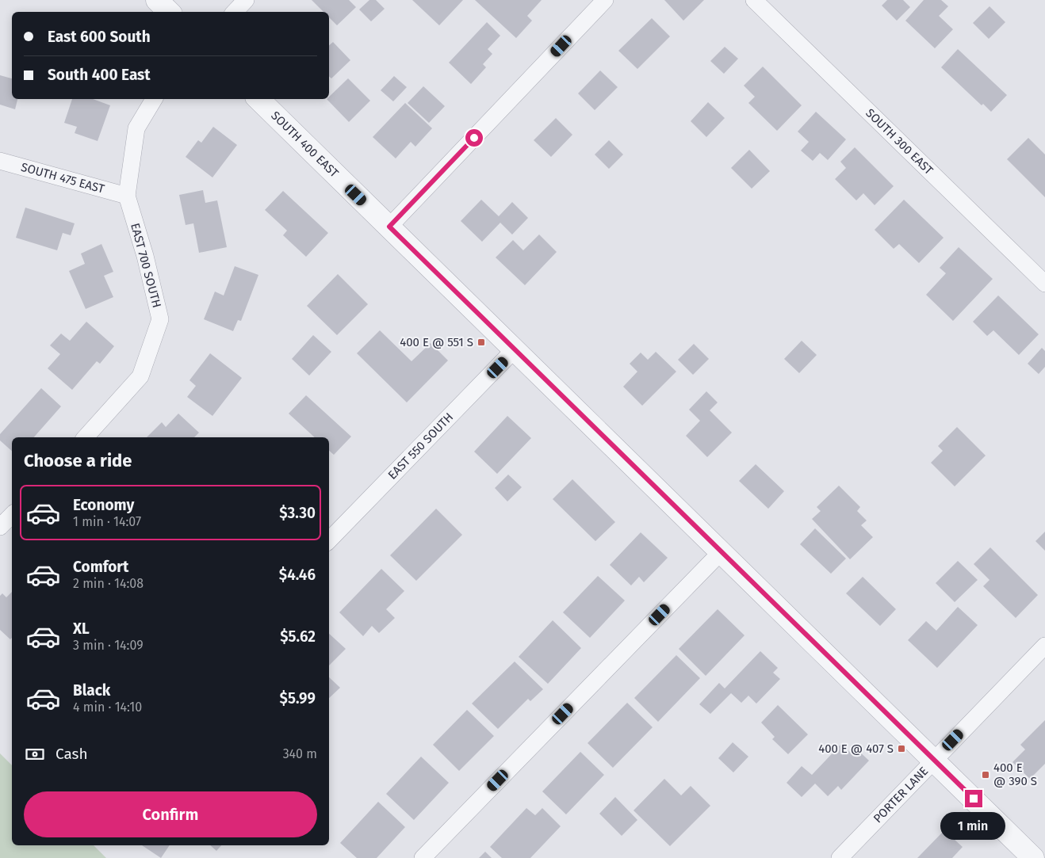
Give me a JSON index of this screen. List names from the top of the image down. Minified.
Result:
{"streets":{"street":["SOUTH 300 EAST","SOUTH 400 EAST","SOUTH 475 EAST","EAST 700 SOUTH","EAST 550 SOUTH","PORTER LANE"]},"crossings":[["SOUTH 400 EAST","EAST 550 SOUTH"],["SOUTH 400 EAST","PORTER LANE"],["SOUTH 475 EAST","EAST 700 SOUTH"]],"places":{"transit":["400 E @ 551 S","400 E @ 407 S","400 E @ 390 S"]},"page":{"banner":["East 600 South","South 400 East"],"heading":"Choose a ride","list":[{"name":"Economy","note":"1 min · 14:07","value":"$3.30"},{"name":"Comfort","note":"2 min · 14:08","value":"$4.46"},{"name":"XL","note":"3 min · 14:09","value":"$5.62"},{"name":"Black","note":"4 min · 14:10","value":"$5.99"}],"pay":["Cash","340 m"],"buttons":"Confirm","bubble":"1 min"}}
